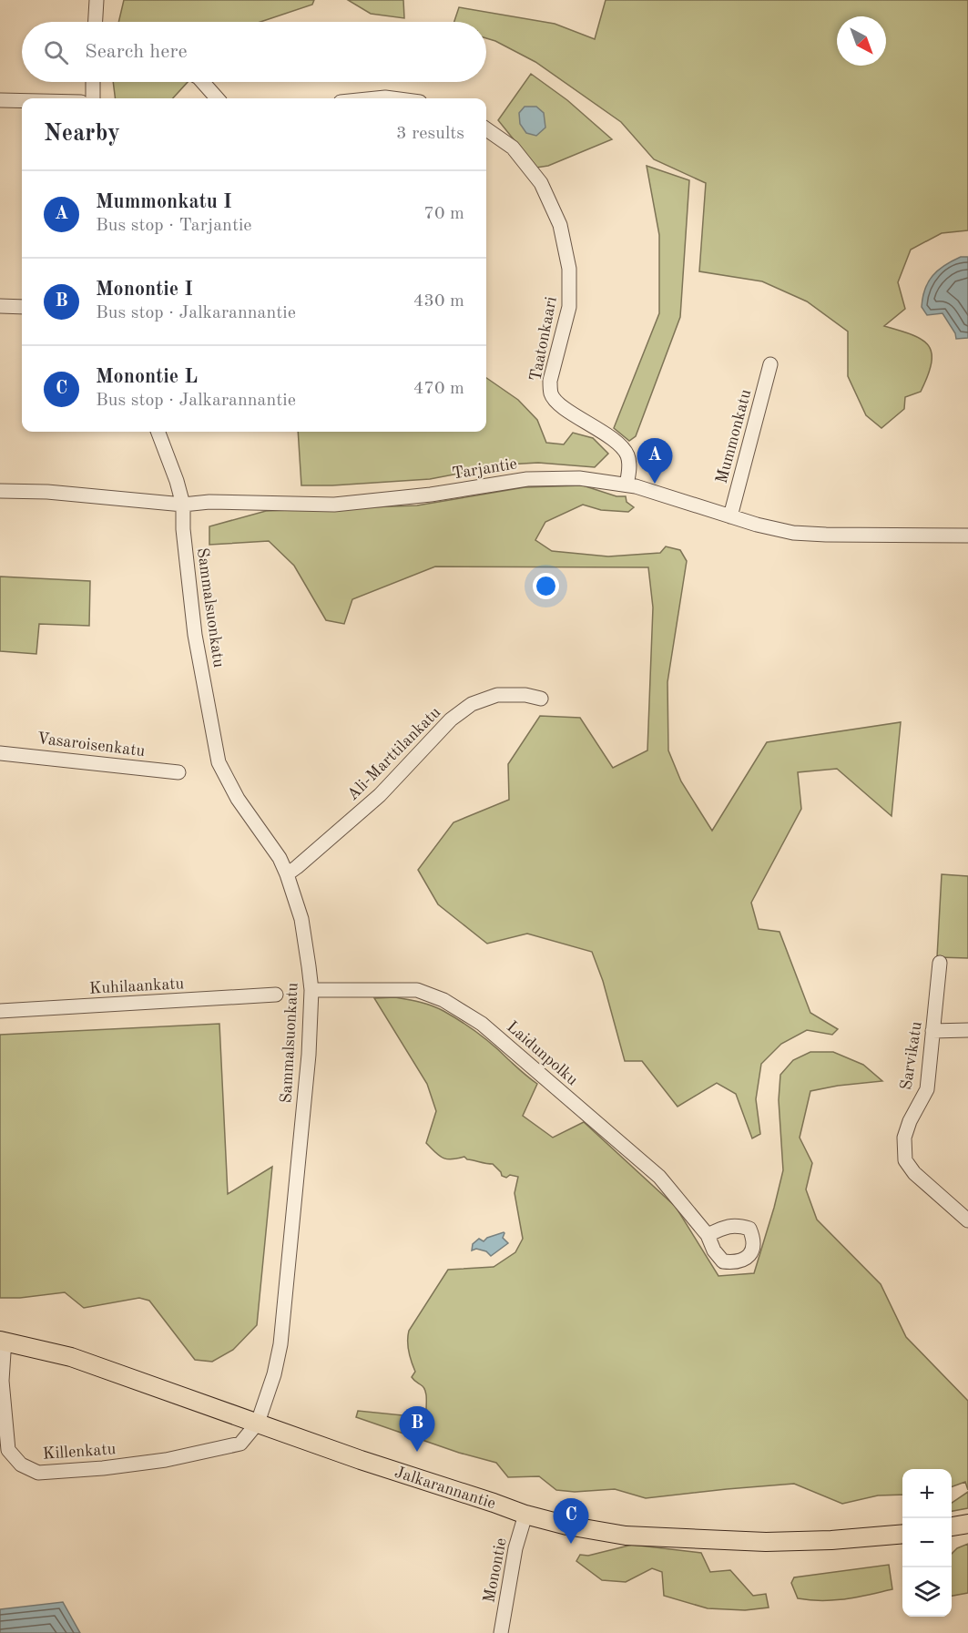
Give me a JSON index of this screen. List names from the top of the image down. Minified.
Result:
{"streets":{"main road":["Jalkarannantie"],"street":["Taatonkaari","Mummonkatu","Tarjantie","Sammalsuonkatu","Vasaroisenkatu","Ali-Marttilankatu","Kuhilaankatu","Laidunpolku","Sarvikatu","Killenkatu","Monontie"]},"crossings":[["Taatonkaari","Tarjantie"],["Mummonkatu","Tarjantie"],["Tarjantie","Sammalsuonkatu"],["Sammalsuonkatu","Ali-Marttilankatu"],["Sammalsuonkatu","Laidunpolku"],["Sammalsuonkatu","Killenkatu"],["Sammalsuonkatu","Jalkarannantie"],["Killenkatu","Jalkarannantie"],["Jalkarannantie","Monontie"]],"north":"bottom right","page":{"search":"Search here","heading":["Nearby","3 results"],"list":[{"mark":"A","name":"Mummonkatu I","note":"Bus stop · Tarjantie","value":"70 m"},{"mark":"B","name":"Monontie I","note":"Bus stop · Jalkarannantie","value":"430 m"},{"mark":"C","name":"Monontie L","note":"Bus stop · Jalkarannantie","value":"470 m"}],"pins":["A","B","C"],"map_buttons":["+","−"]}}
